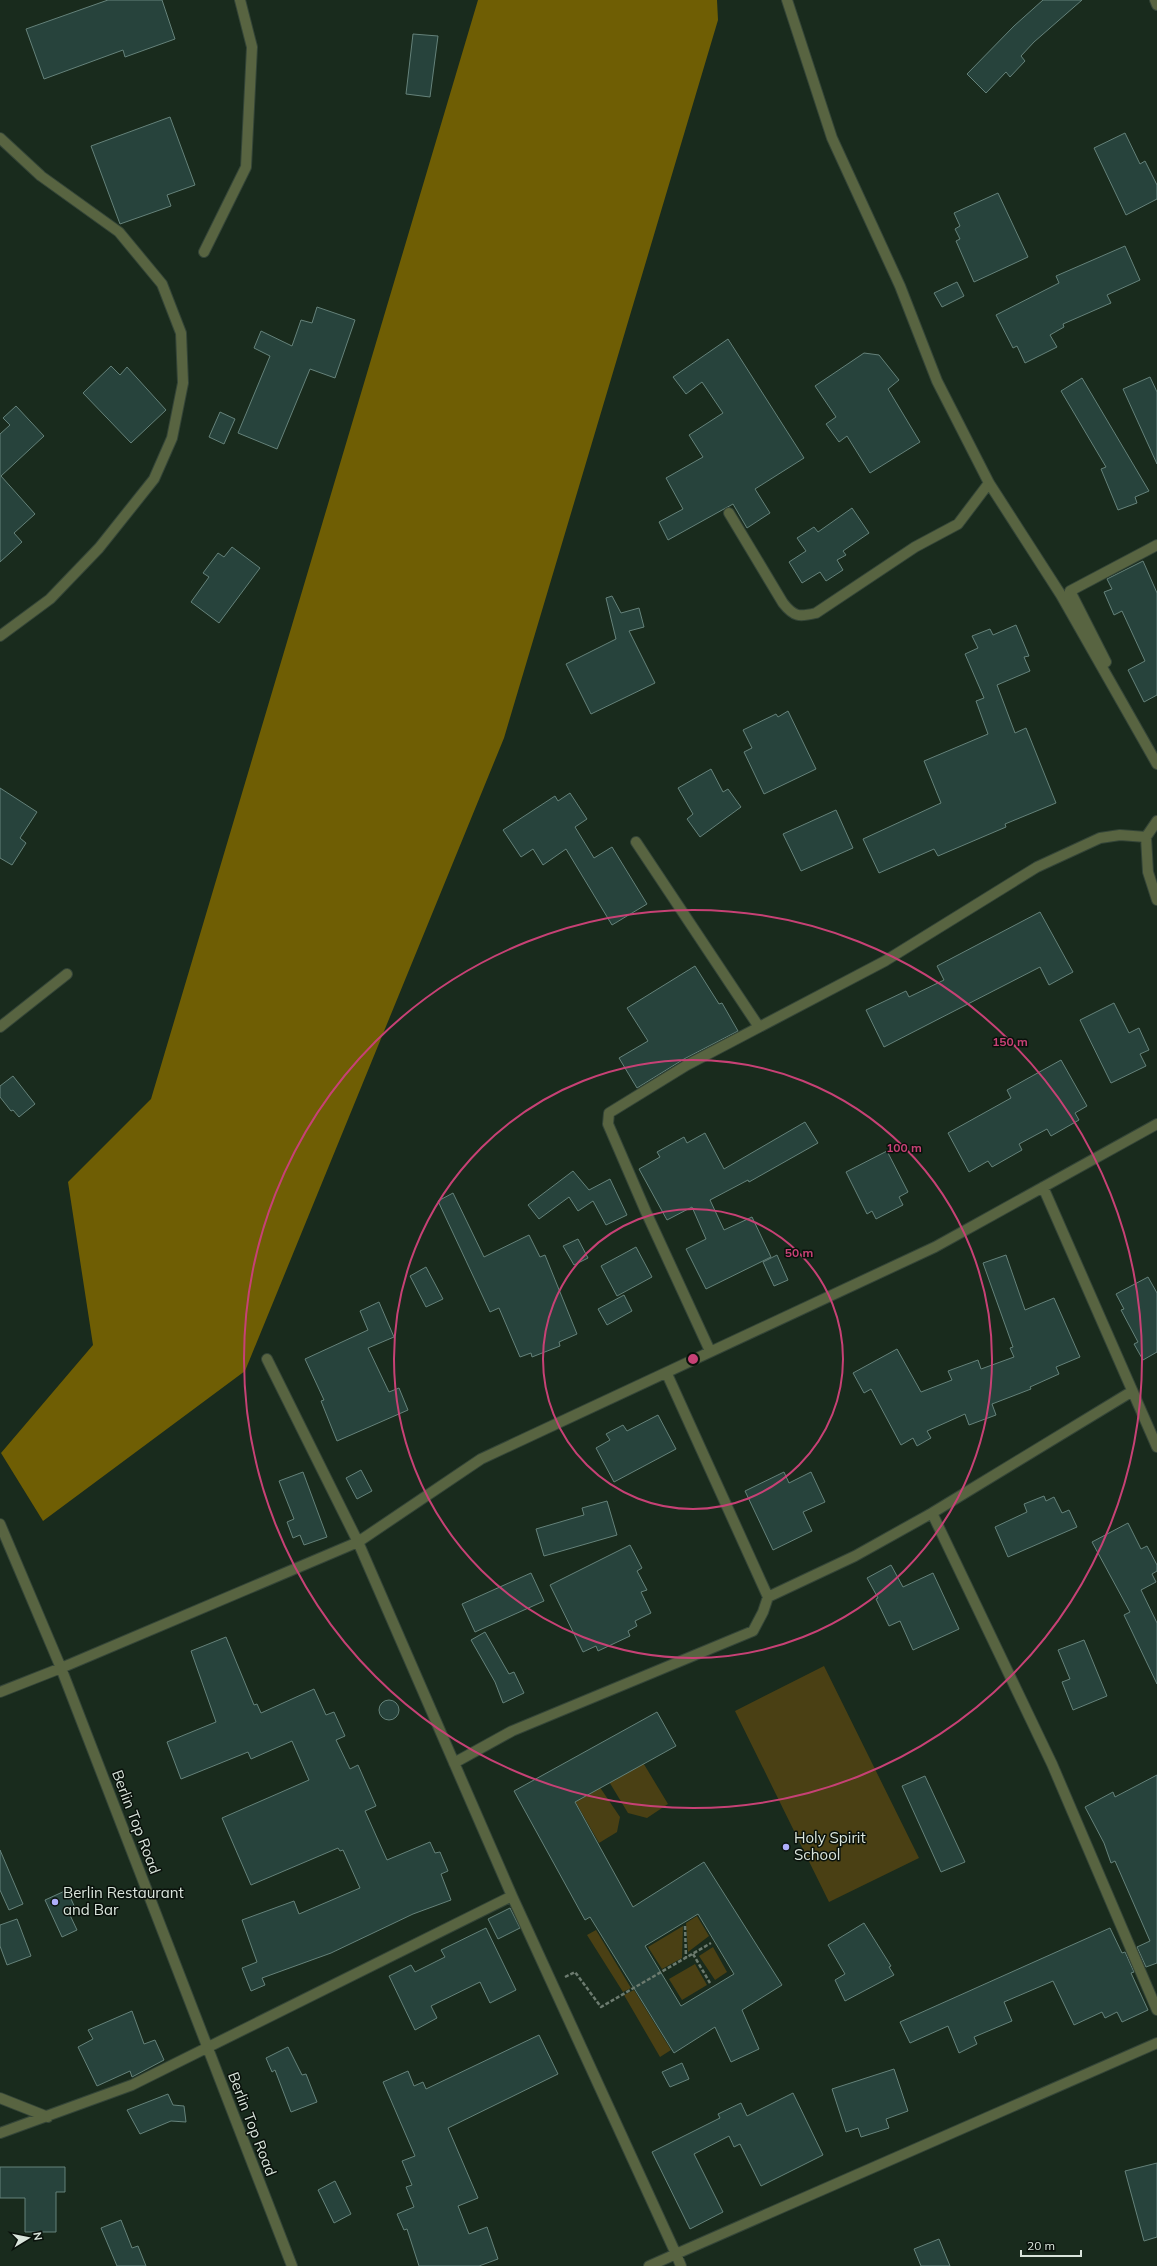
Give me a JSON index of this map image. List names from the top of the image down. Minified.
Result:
{"streets":{"street":["Berlin Top Road"]},"places":["Holy Spirit School","Berlin Restaurant and Bar"],"scale_bar":"20 m","north":"right","rings":["150 m","100 m","50 m"]}
